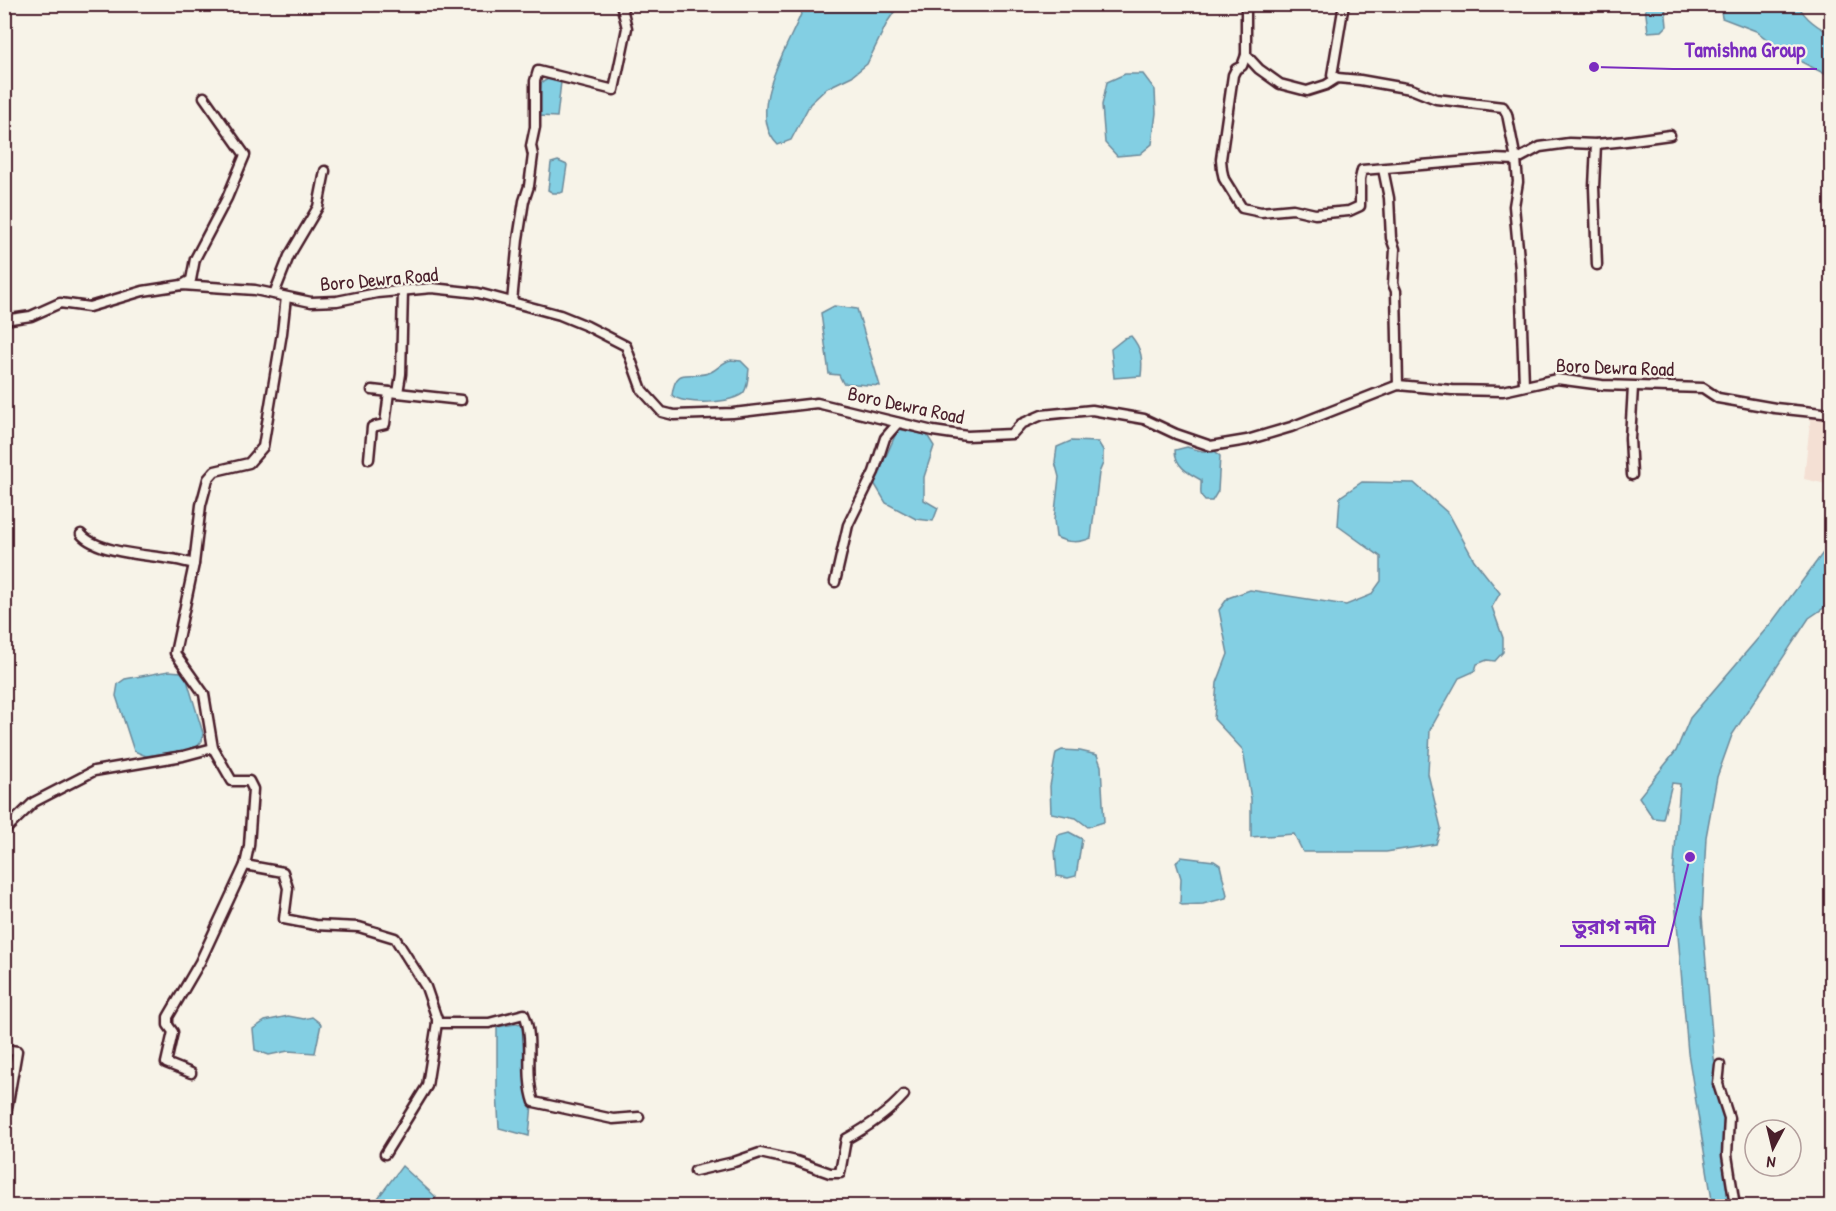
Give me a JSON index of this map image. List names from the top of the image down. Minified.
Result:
{"streets":{"street":["Boro Dewra Road"]},"places":["Tamishna Group","তুরাগ নদী"],"north":"bottom"}
